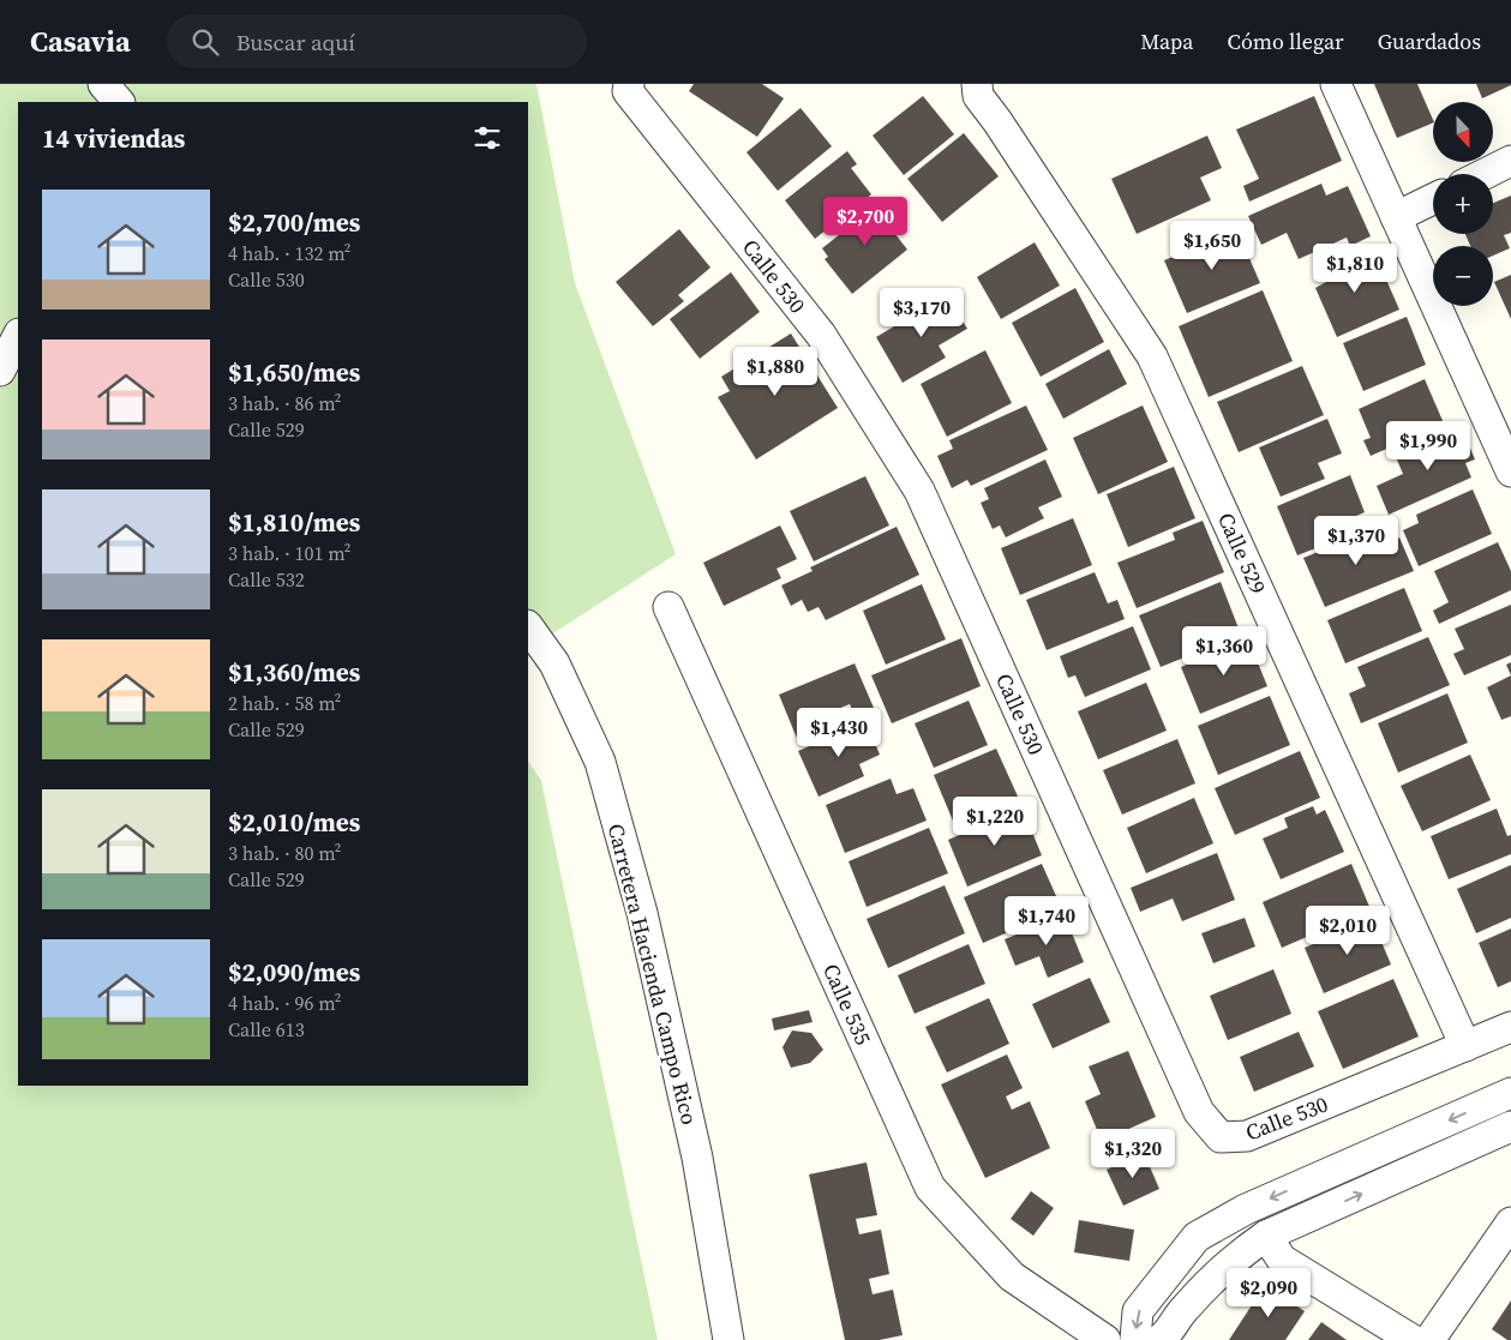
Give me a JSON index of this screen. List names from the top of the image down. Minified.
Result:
{"streets":{"street":["Calle 530","Calle 529","Carretera Hacienda Campo Rico","Calle 535"]},"crossings":[["Calle 530","Calle 529"]],"north":"bottom","page":{"header":"Casavia","search":"Buscar aquí","nav":["Mapa","Cómo llegar","Guardados"],"map_buttons":["+","−"],"heading":"14 viviendas","list":[{"name":"$2,700/mes","note":"4 hab. · 132 m² · Calle 530"},{"name":"$1,650/mes","note":"3 hab. · 86 m² · Calle 529"},{"name":"$1,810/mes","note":"3 hab. · 101 m² · Calle 532"},{"name":"$1,360/mes","note":"2 hab. · 58 m² · Calle 529"},{"name":"$2,010/mes","note":"3 hab. · 80 m² · Calle 529"},{"name":"$2,090/mes","note":"4 hab. · 96 m² · Calle 613"}],"price":["$2,700","$1,650","$1,810","$3,170","$1,880","$1,990","$1,370","$1,360","$1,430","$1,220","$1,740","$2,010","$1,320","$2,090"]}}
